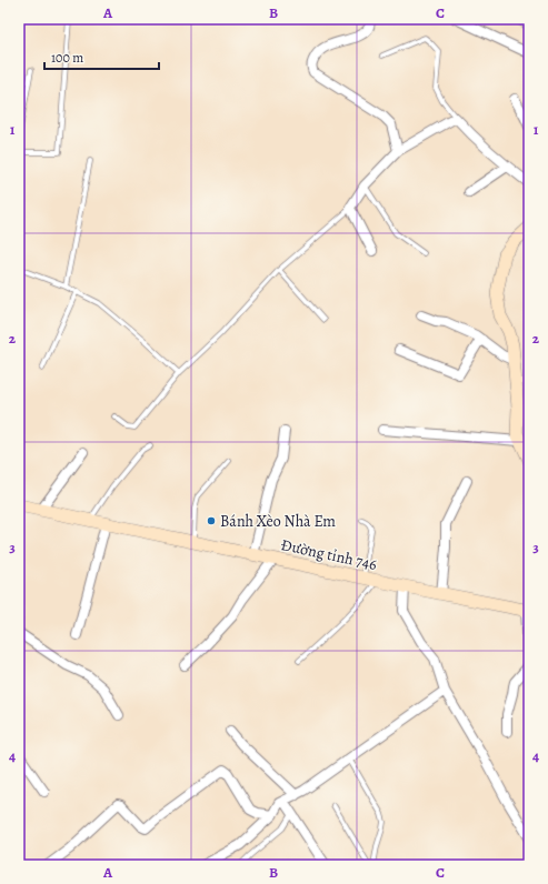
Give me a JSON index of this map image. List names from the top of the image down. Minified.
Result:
{"streets":{"main road":["Đường tỉnh 746"]},"places":["Bánh Xèo Nhà Em"],"scale_bar":"100 m","grid":{"columns":["A","B","C"],"rows":["1","2","3","4"]}}
